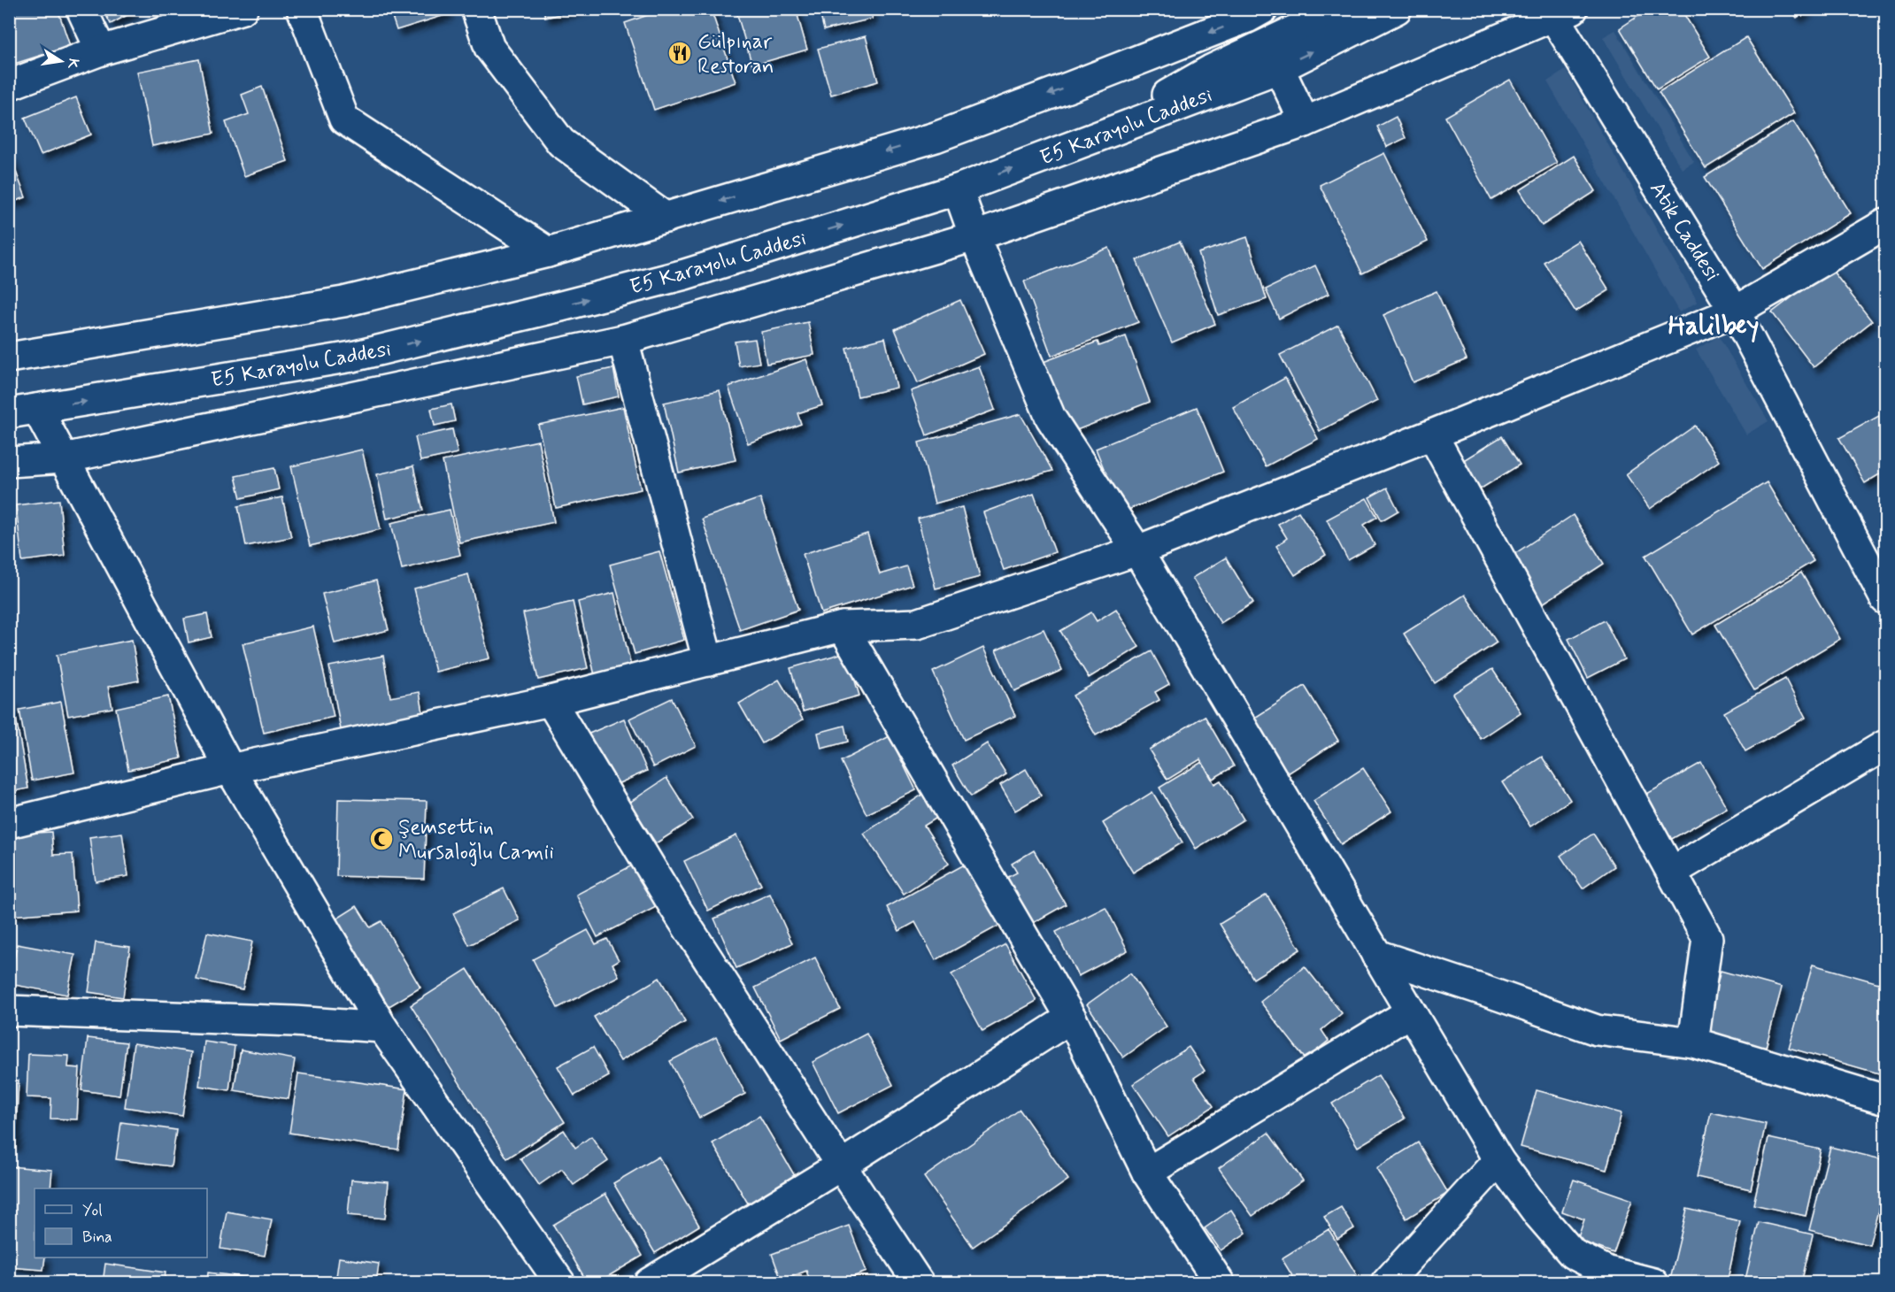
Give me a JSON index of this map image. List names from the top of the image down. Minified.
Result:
{"streets":{"main road":["E5 Karayolu Caddesi","Atik Caddesi"]},"districts":["Halilbey"],"places":{"restaurant":["Gülpınar Restoran"],"mosque":["Şemsettin Mursaloğlu Camii"]},"legend":["Yol","Bina"],"north":"right"}
